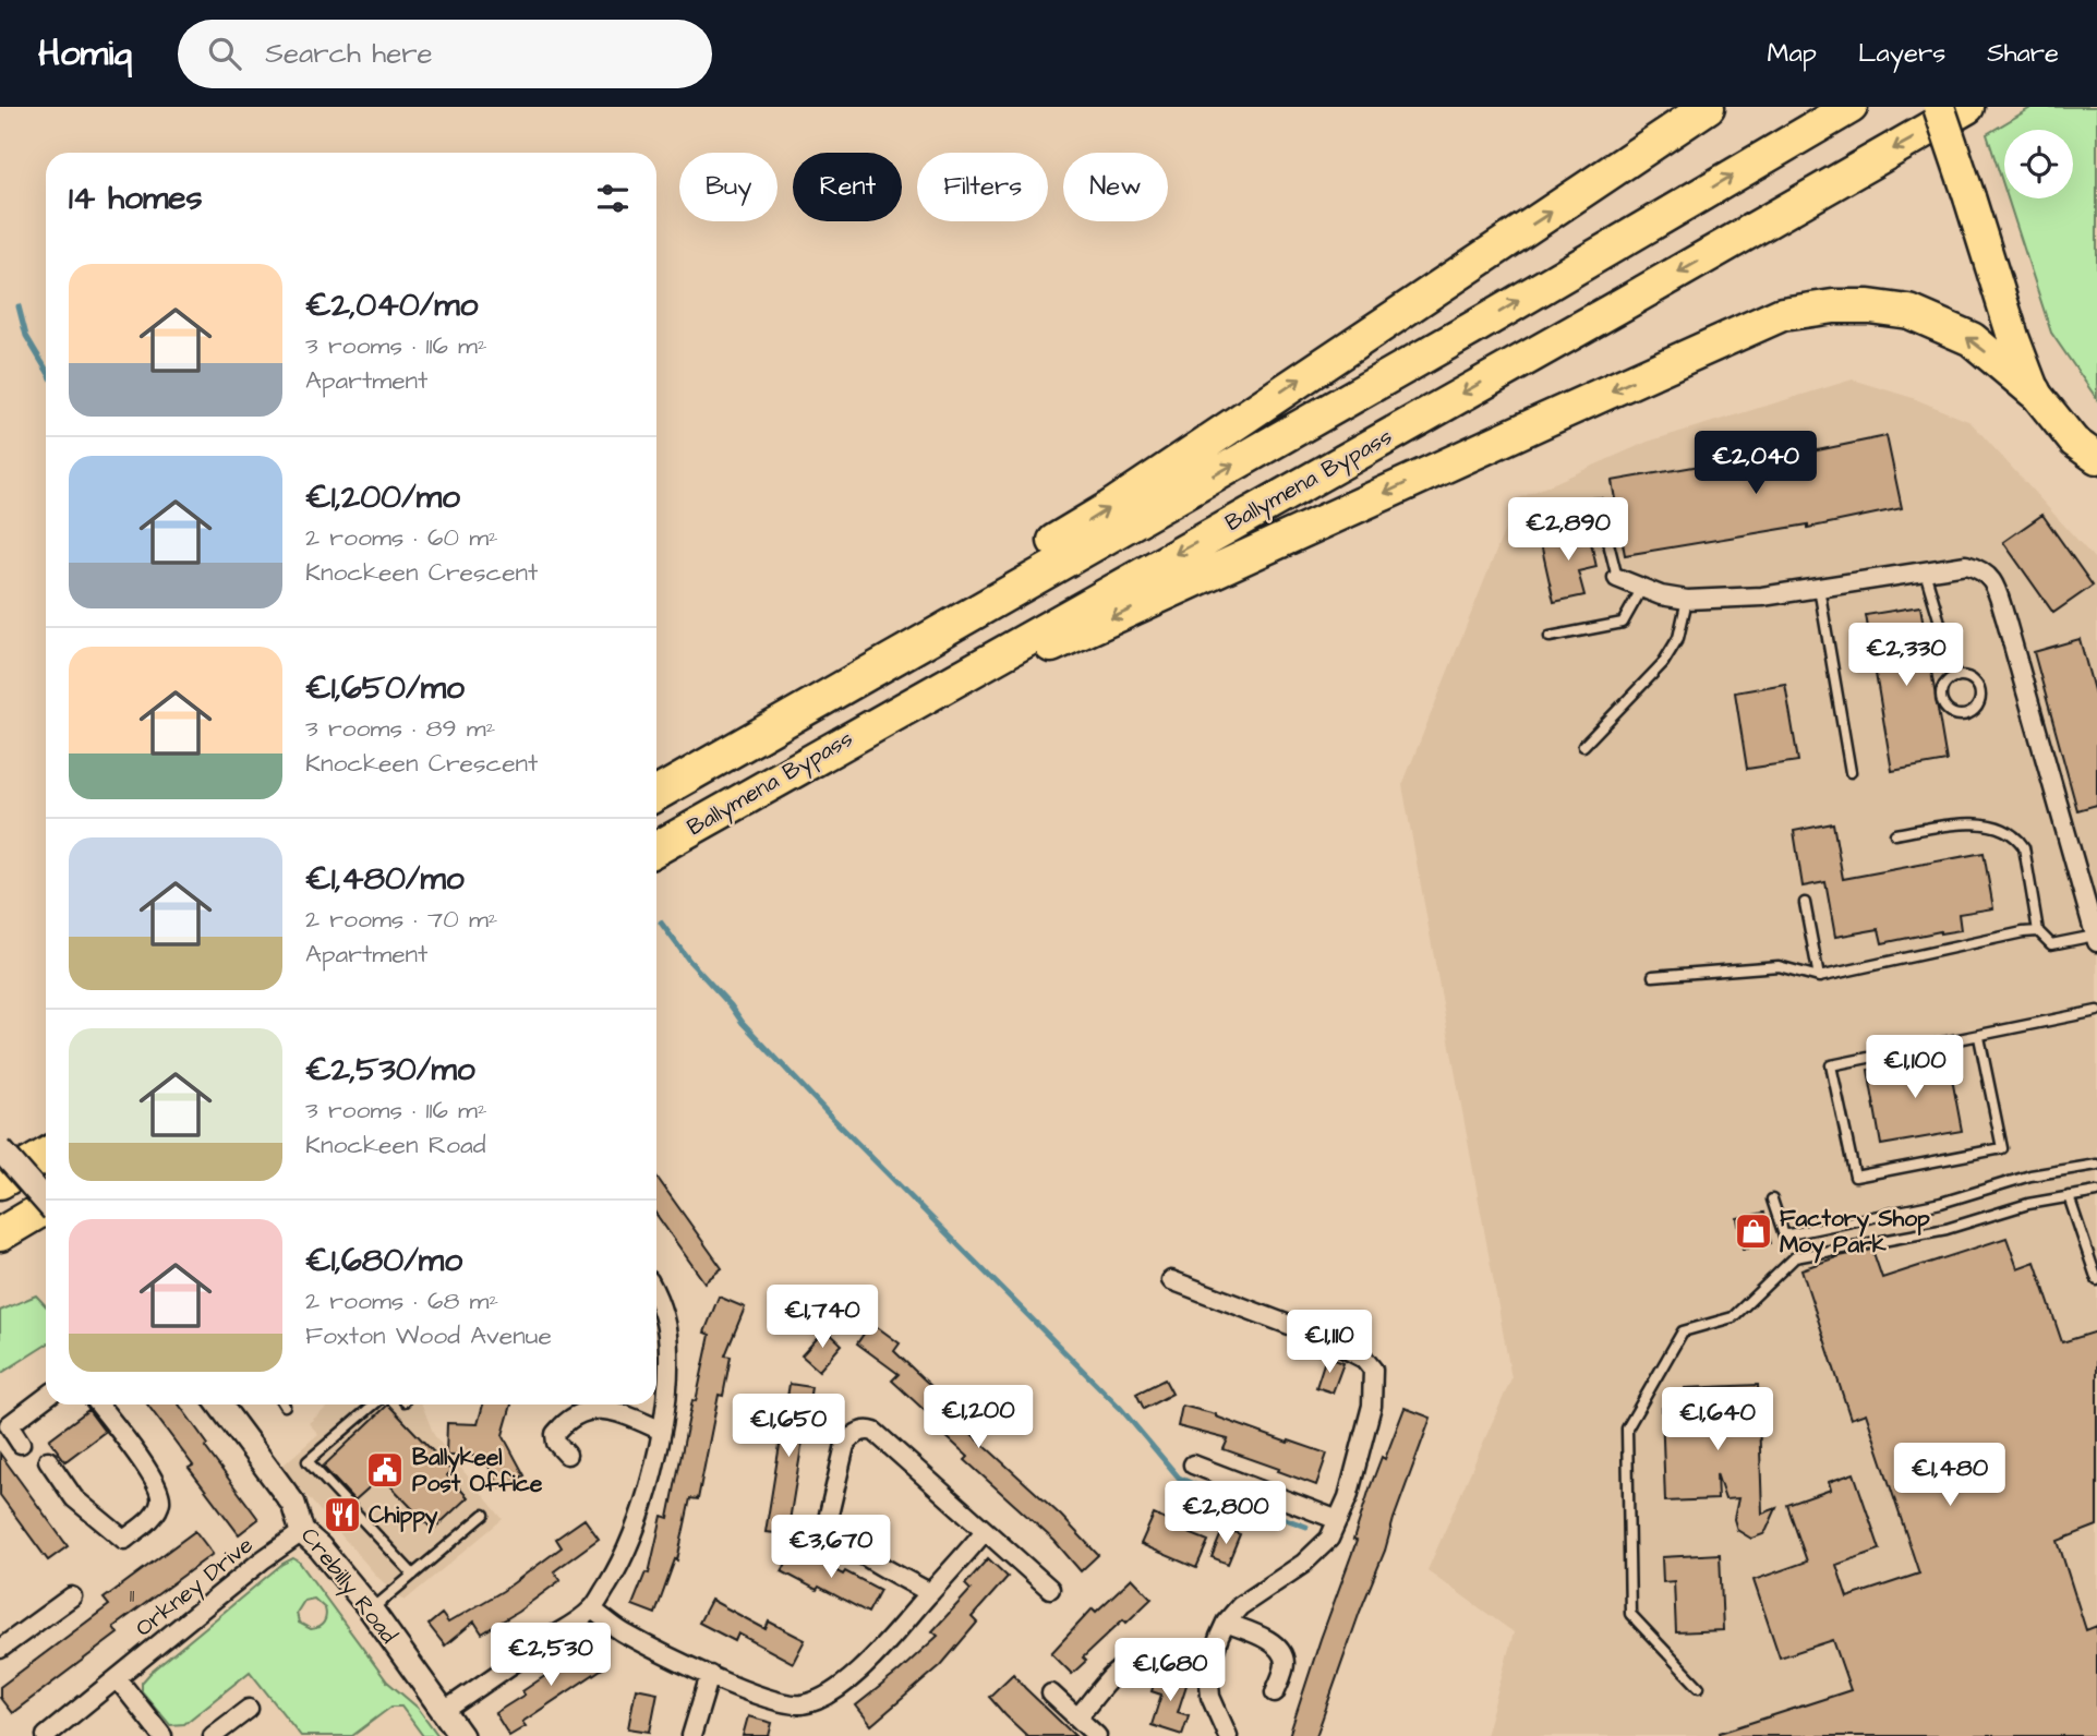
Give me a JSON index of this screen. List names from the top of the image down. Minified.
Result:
{"streets":{"highway":["Ballymena Bypass"],"street":["Crebilly Road","Orkney Drive"]},"crossings":[["Crebilly Road","Orkney Drive"]],"places":{"shop":["Factory Shop Moy Park"],"public building":["Ballykeel Post Office"],"restaurant":["Chippy"]},"house_numbers":["11"],"page":{"header":"Homiq","search":"Search here","nav":["Map","Layers","Share"],"chip":["Buy","Rent","Filters","New"],"heading":"14 homes","list":[{"name":"€2,040/mo","note":"3 rooms · 116 m² · Apartment"},{"name":"€1,200/mo","note":"2 rooms · 60 m² · Knockeen Crescent"},{"name":"€1,650/mo","note":"3 rooms · 89 m² · Knockeen Crescent"},{"name":"€1,480/mo","note":"2 rooms · 70 m² · Apartment"},{"name":"€2,530/mo","note":"3 rooms · 116 m² · Knockeen Road"},{"name":"€1,680/mo","note":"2 rooms · 68 m² · Foxton Wood Avenue"}],"price":["€2,040","€2,890","€2,330","€1,100","€1,740","€1,110","€1,200","€1,640","€1,650","€1,480","€2,800","€3,670","€2,530","€1,680"]}}
